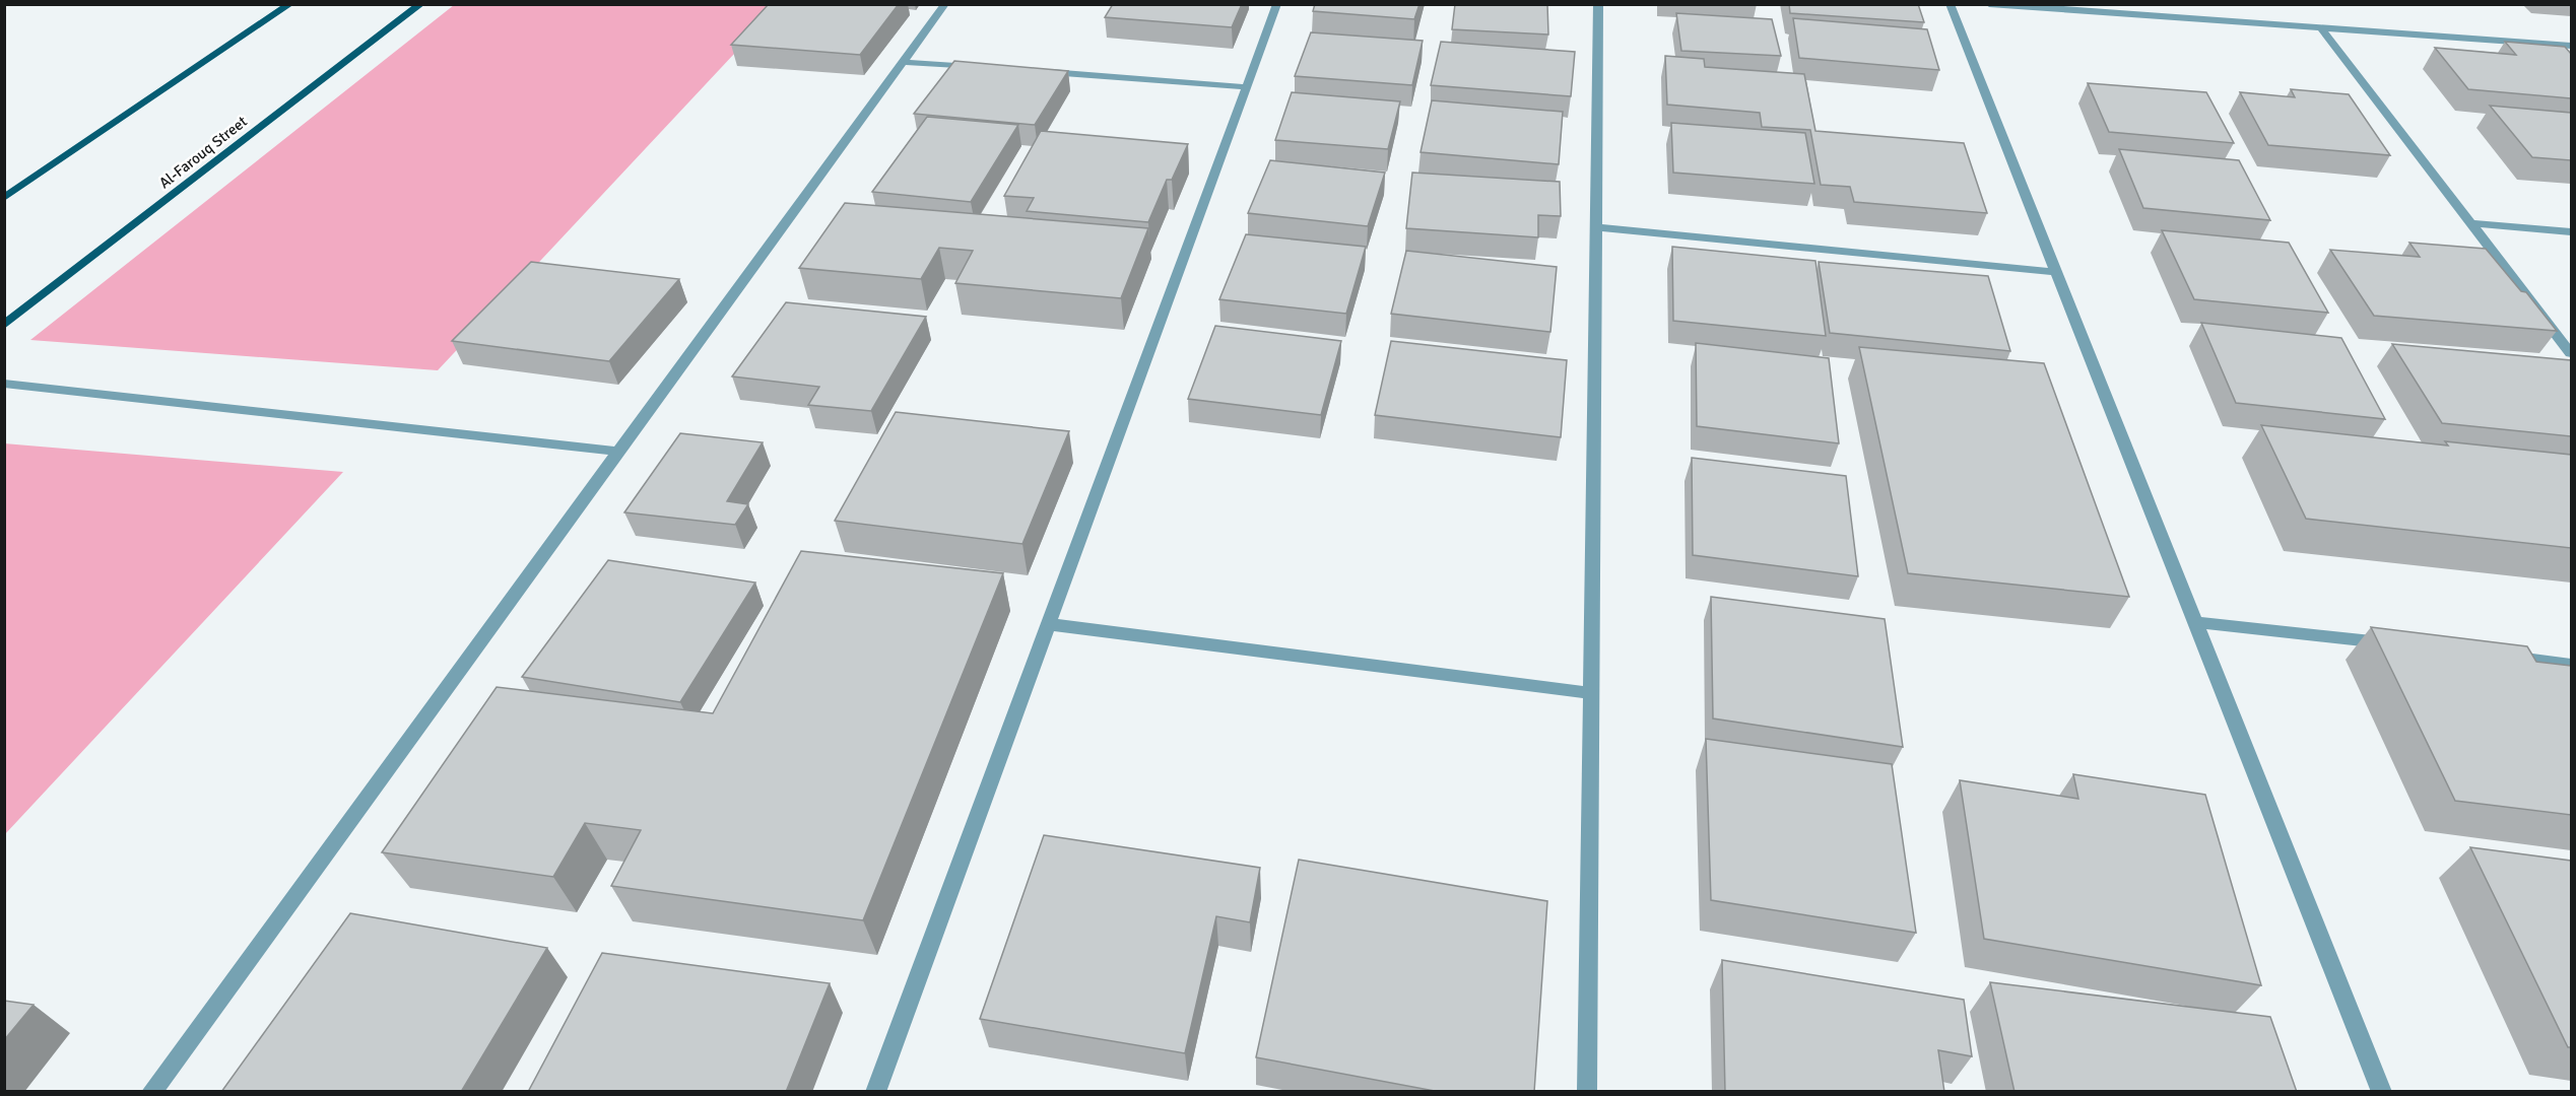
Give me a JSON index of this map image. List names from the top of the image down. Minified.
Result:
{"streets":{"main road":["Al-Farouq Street"]}}
